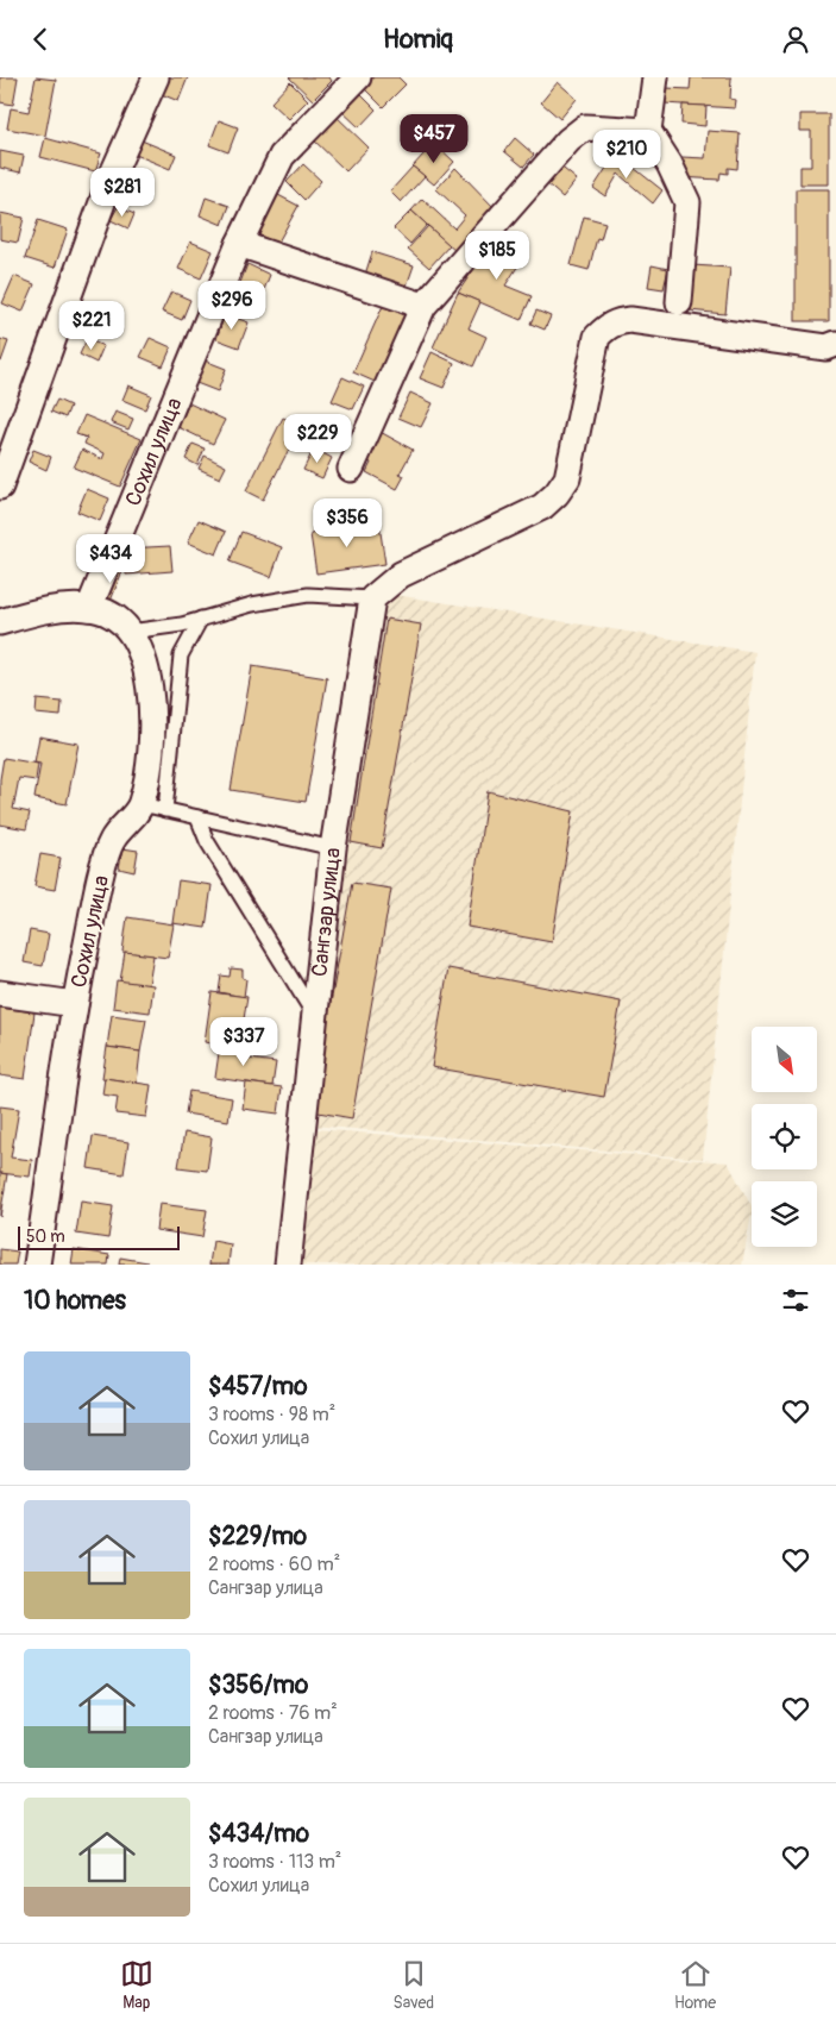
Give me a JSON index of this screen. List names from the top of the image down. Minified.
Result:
{"streets":{"street":["Сохил улица","Сангзар улица"]},"scale_bar":"50 m","north":"bottom right","page":{"header":"Homiq","price":["$457","$210","$281","$185","$296","$221","$229","$356","$434","$337"],"scale":"50 m","heading":"10 homes","list":[{"name":"$457/mo","note":"3 rooms · 98 m² · Сохил улица"},{"name":"$229/mo","note":"2 rooms · 60 m² · Сангзар улица"},{"name":"$356/mo","note":"2 rooms · 76 m² · Сангзар улица"},{"name":"$434/mo","note":"3 rooms · 113 m² · Сохил улица"}],"tabs":["Map","Saved","Home"]}}
